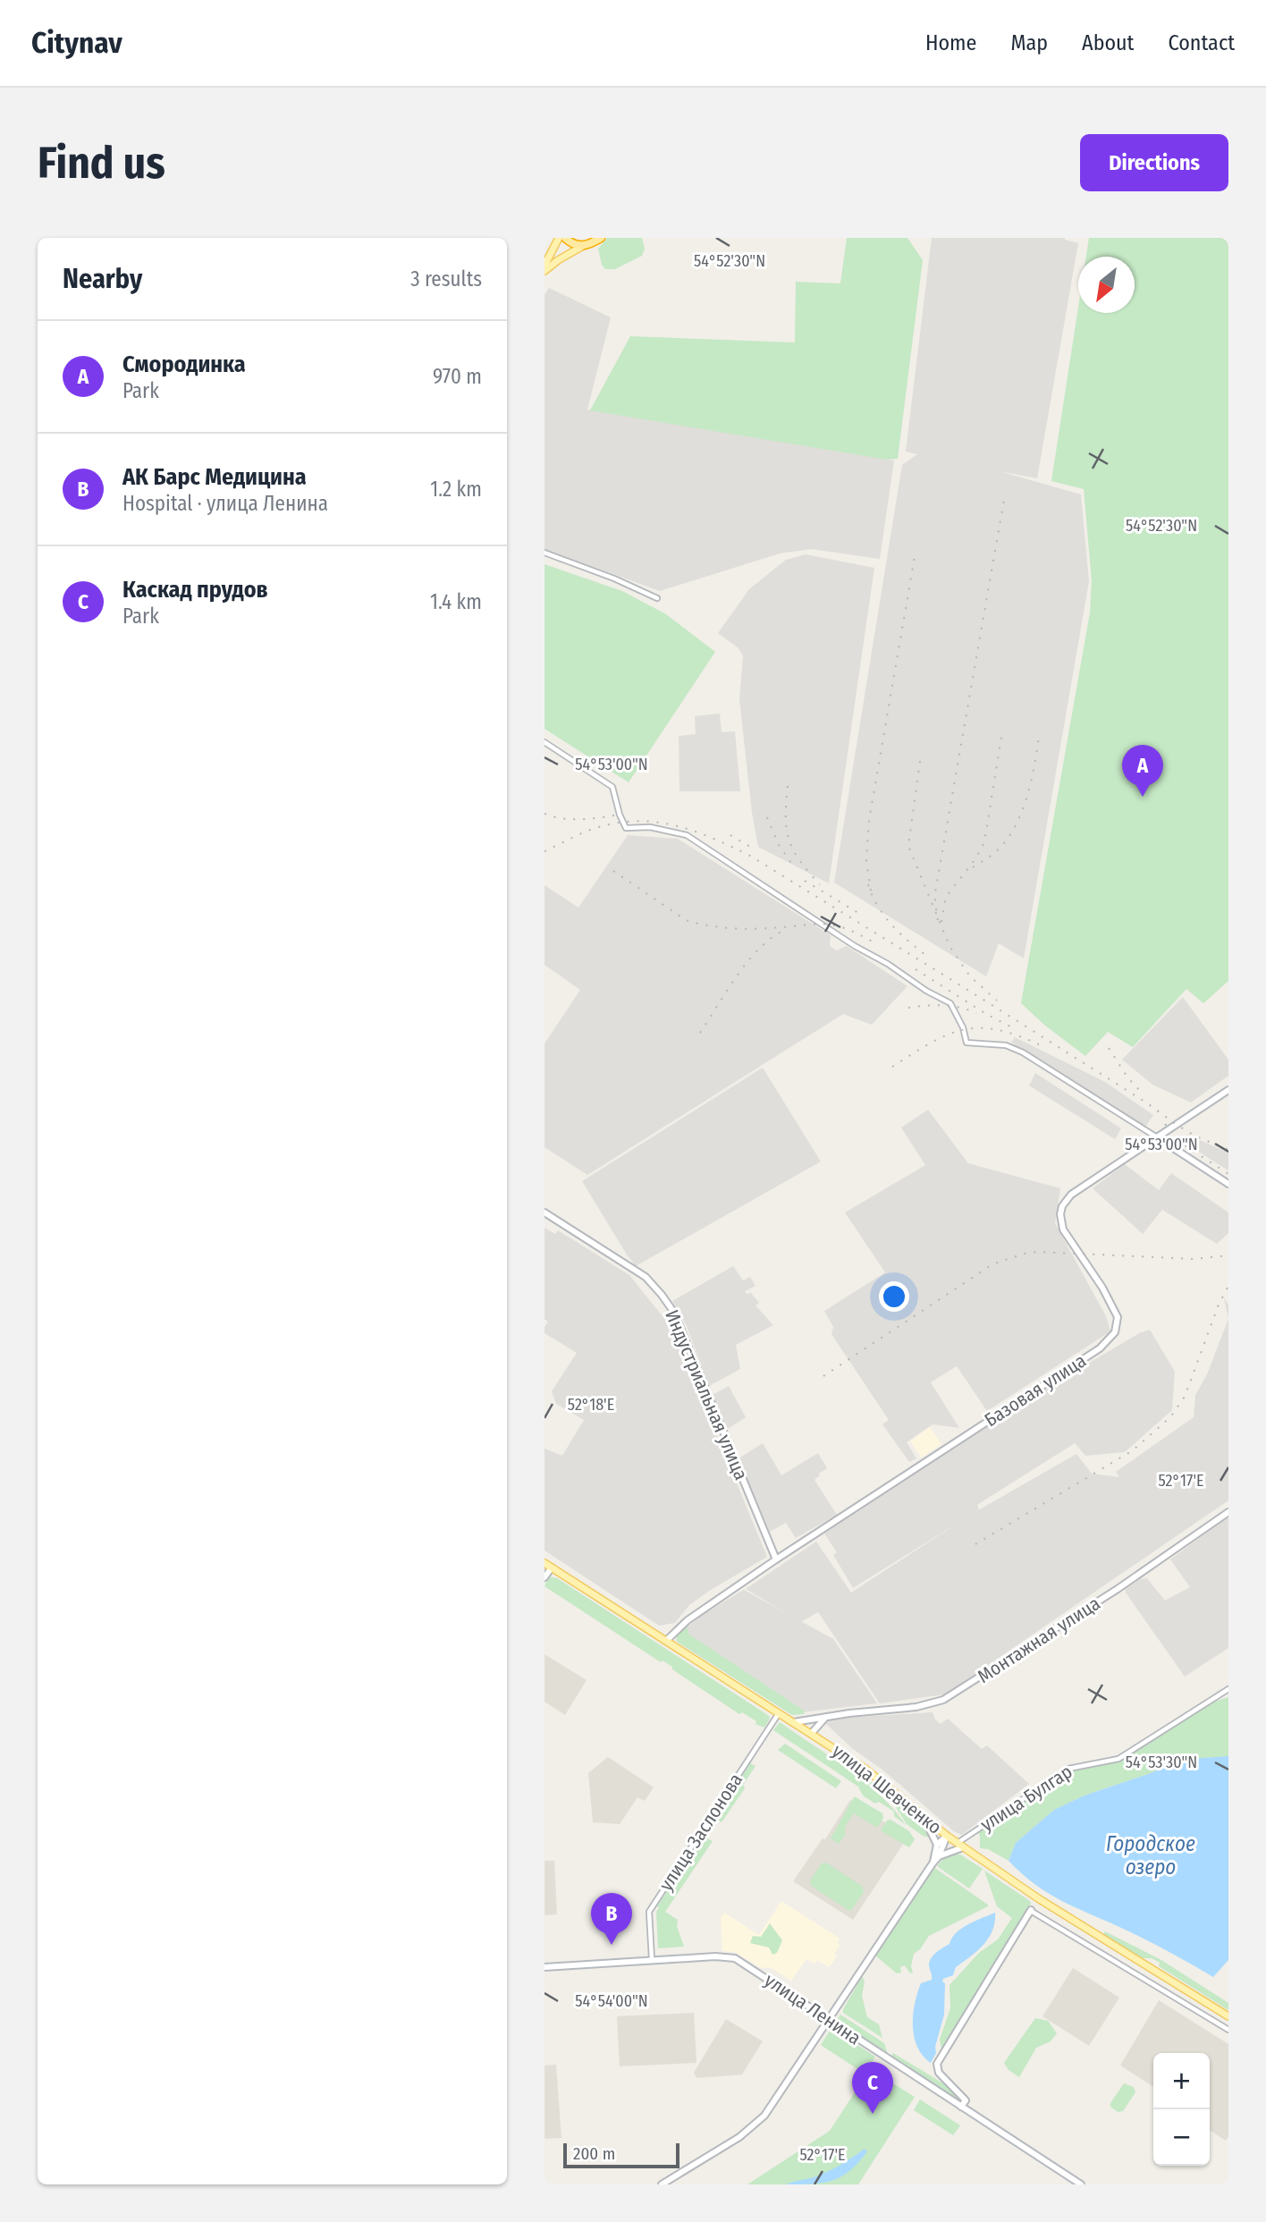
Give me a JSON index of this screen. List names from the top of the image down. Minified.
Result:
{"streets":{"main road":["улица Шевченко"],"street":["Базовая улица","Индустриальная улица","Монтажная улица","улица Булгар","улица Заслонова","улица Ленина"]},"crossings":[["Базовая улица","Индустриальная улица"],["Базовая улица","улица Шевченко"],["Монтажная улица","улица Шевченко"],["улица Шевченко","улица Булгар"],["улица Шевченко","улица Заслонова"],["улица Заслонова","улица Ленина"]],"water":["Городское озеро"],"scale_bar":"200 m","north":"bottom left","page":{"header":"Citynav","nav":["Home","Map","About","Contact"],"buttons":"Directions","title":"Find us","heading":["Nearby","3 results"],"list":[{"mark":"A","name":"Смородинка","note":"Park","value":"970 m"},{"mark":"B","name":"АК Барс Медицина","note":"Hospital · улица Ленина","value":"1.2 km"},{"mark":"C","name":"Каскад прудов","note":"Park","value":"1.4 km"}],"pins":["A","B","C"],"map_buttons":["+","−"],"scale":"200 m"},"coordinates":["54°52'30\"N","54°53'00\"N","52°18'E","52°17'E","54°53'30\"N","54°54'00\"N"]}
